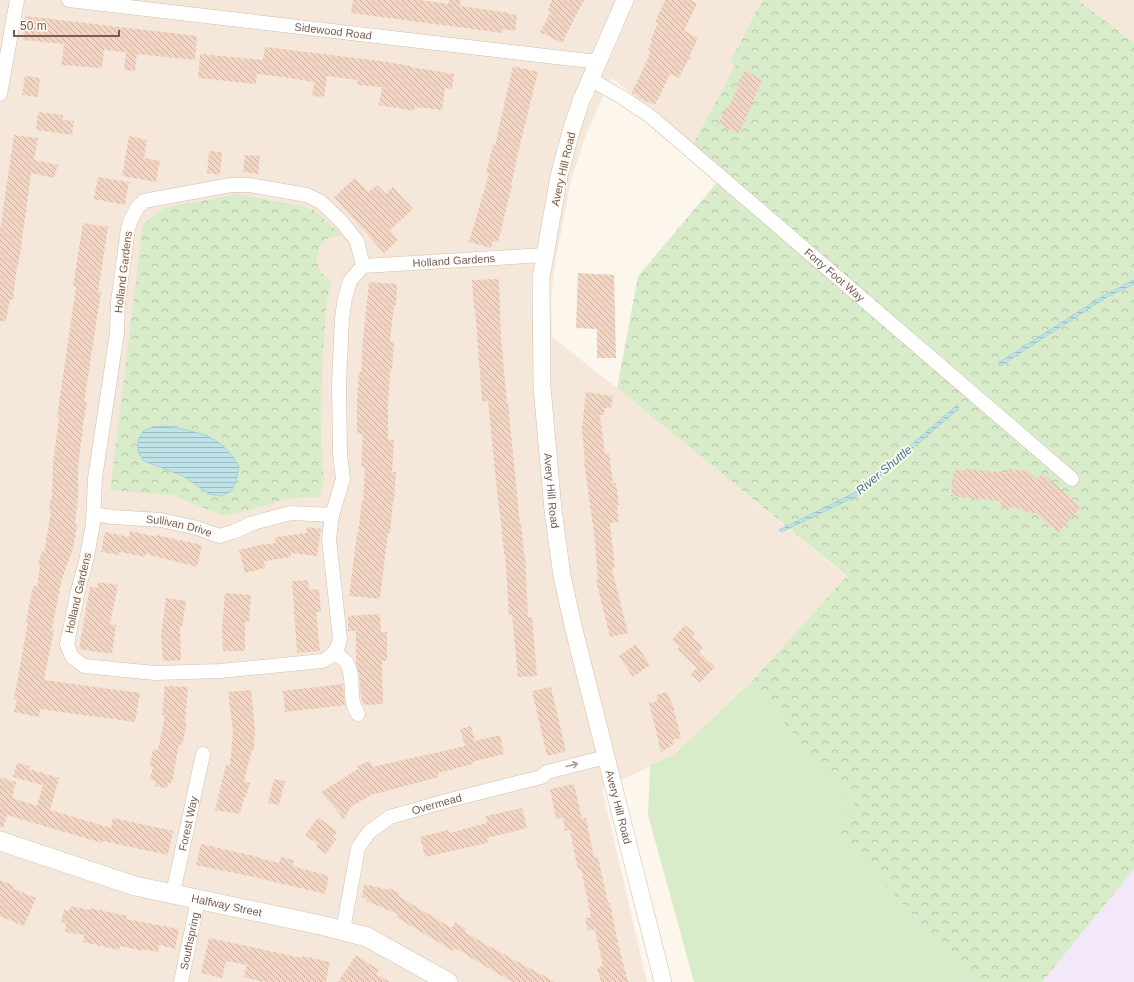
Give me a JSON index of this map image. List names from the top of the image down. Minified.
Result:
{"streets":{"main road":["Halfway Street"],"street":["Sidewood Road","Avery Hill Road","Holland Gardens","Forty Foot Way","Sullivan Drive","Overmead","Forest Way","Southspring"]},"crossings":[["Sidewood Road","Avery Hill Road"],["Avery Hill Road","Holland Gardens"],["Avery Hill Road","Forty Foot Way"],["Avery Hill Road","Overmead"],["Holland Gardens","Sullivan Drive"],["Overmead","Halfway Street"],["Forest Way","Halfway Street"],["Halfway Street","Southspring"]],"one_way":["Overmead"],"water":["River Shuttle"],"scale_bar":"50 m"}
